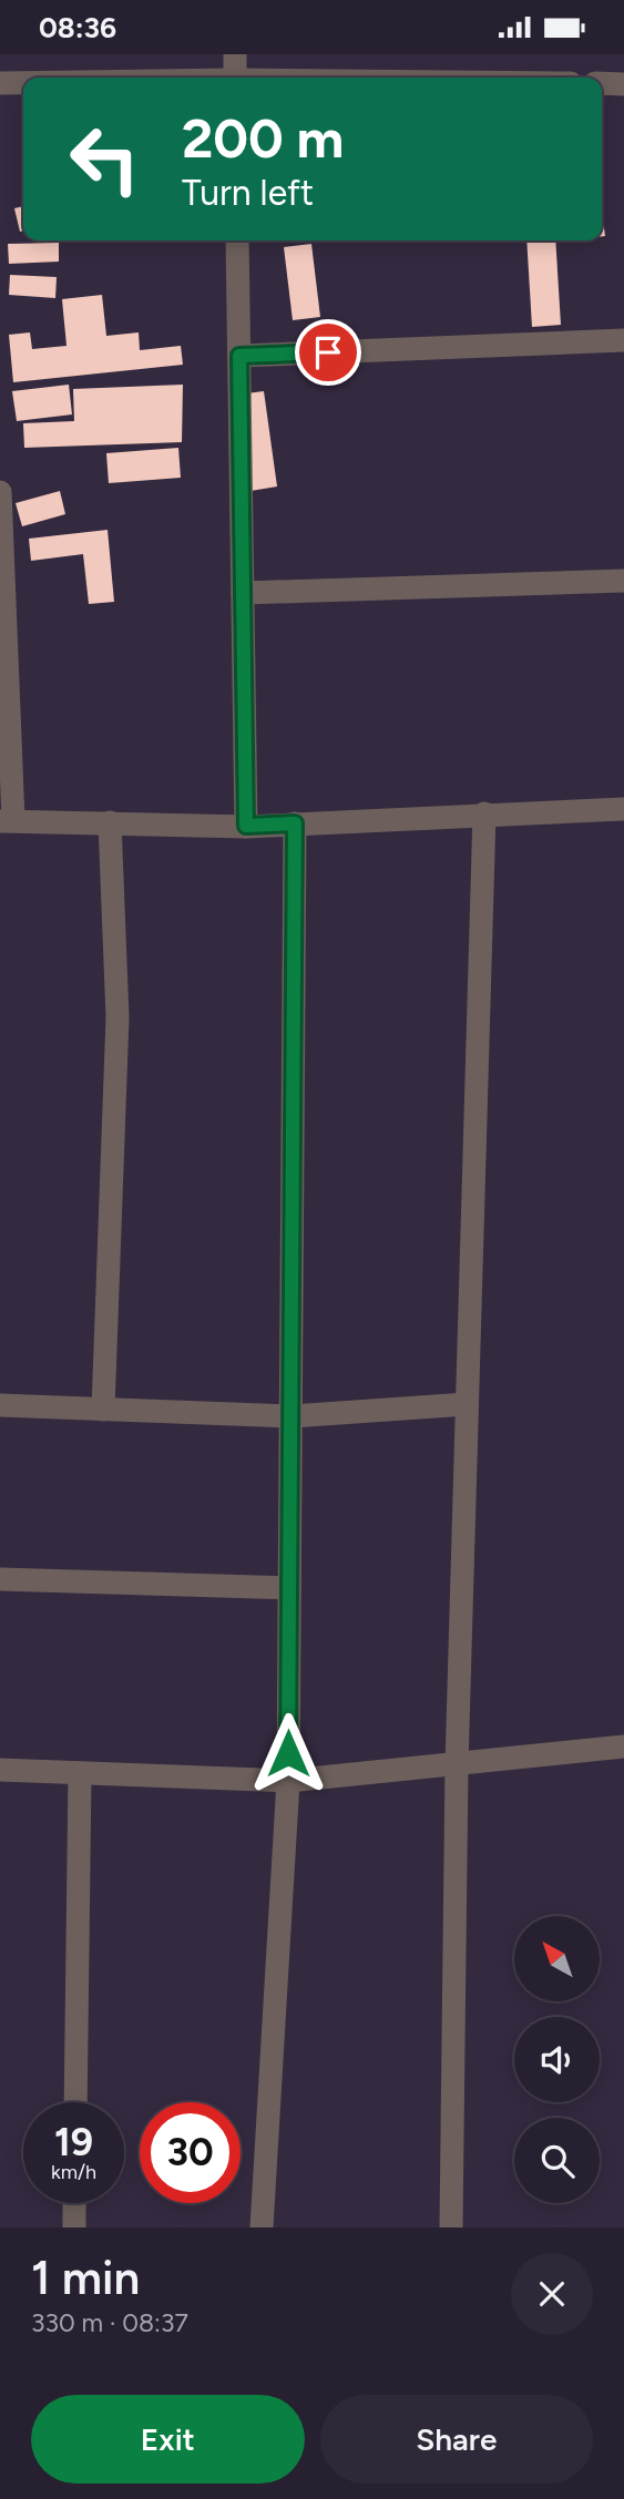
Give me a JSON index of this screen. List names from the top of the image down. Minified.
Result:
{"north":"top left","page":{"status":"08:36","turn":["200 m","Turn left"],"speed":"19 km/h","limit":"30","heading":["1 min","330 m · 08:37"],"buttons":["Exit","Share"]}}
